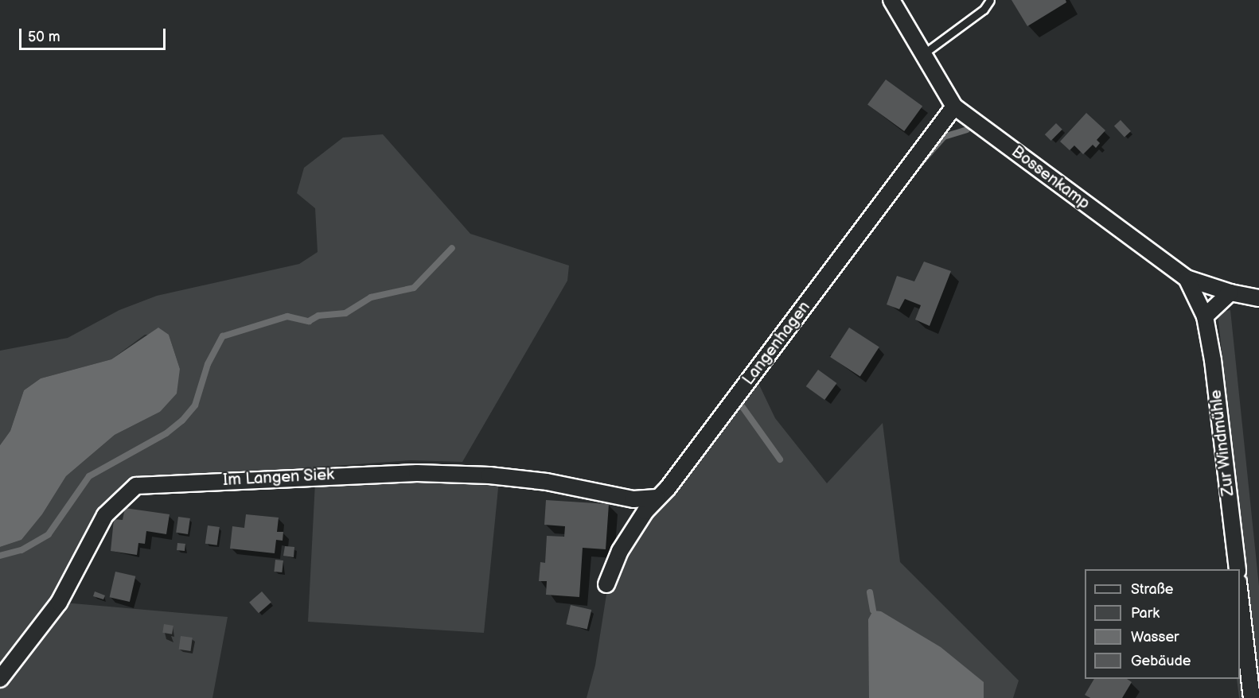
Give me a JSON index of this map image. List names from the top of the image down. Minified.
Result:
{"streets":{"street":["Bossenkamp","Langenhagen","Zur Windmühle","Im Langen Siek"]},"crossings":[["Bossenkamp","Langenhagen"],["Bossenkamp","Zur Windmühle"],["Langenhagen","Im Langen Siek"]],"legend":["Straße","Park","Wasser","Gebäude"],"scale_bar":"50 m"}
